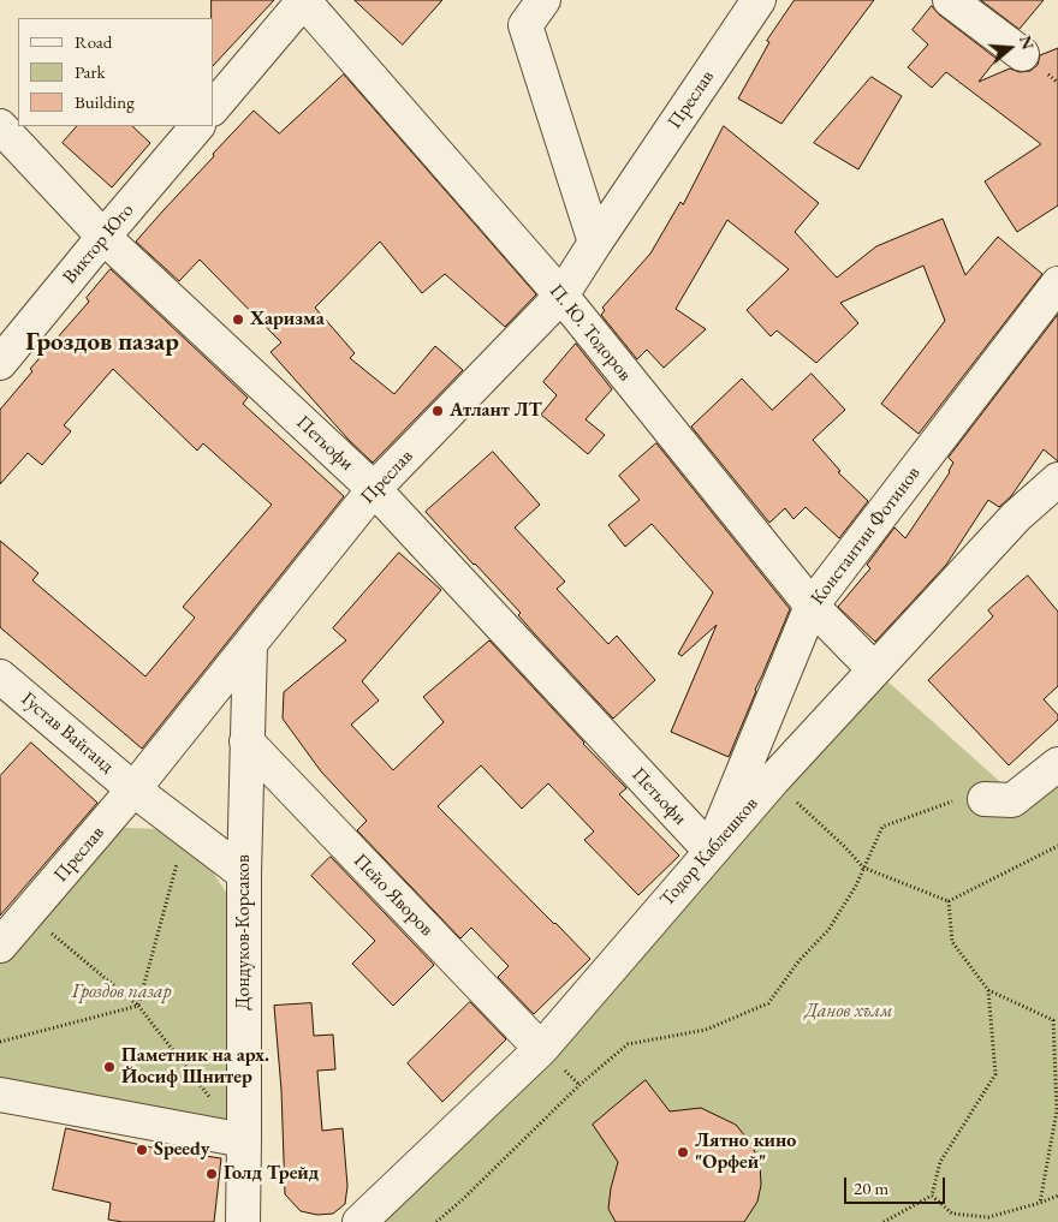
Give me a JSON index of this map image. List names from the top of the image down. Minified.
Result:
{"streets":{"street":["Преслав","Виктор Юго","П. Ю. Тодоров","Петьофи","Константин Фотинов","Густав Вайганд","Тодор Каблешков","Пейо Яворов","Дондуков-Корсаков"]},"crossings":[["Преслав","П. Ю. Тодоров"],["Преслав","Петьофи"],["Преслав","Густав Вайганд"],["Преслав","Дондуков-Корсаков"],["Виктор Юго","Петьофи"],["П. Ю. Тодоров","Константин Фотинов"],["П. Ю. Тодоров","Тодор Каблешков"],["Петьофи","Константин Фотинов"],["Петьофи","Тодор Каблешков"],["Константин Фотинов","Тодор Каблешков"],["Густав Вайганд","Дондуков-Корсаков"],["Тодор Каблешков","Пейо Яворов"],["Пейо Яворов","Дондуков-Корсаков"]],"districts":["Гроздов пазар"],"parks":["Гроздов пазар","Данов хълм"],"places":["Харизма","Атлант ЛТ","Паметник на арх. Йосиф Шнитер","Speedy","Лятно кино \"Орфей\"","Голд Трейд"],"legend":["Road","Park","Building"],"scale_bar":"20 m","north":"right"}
